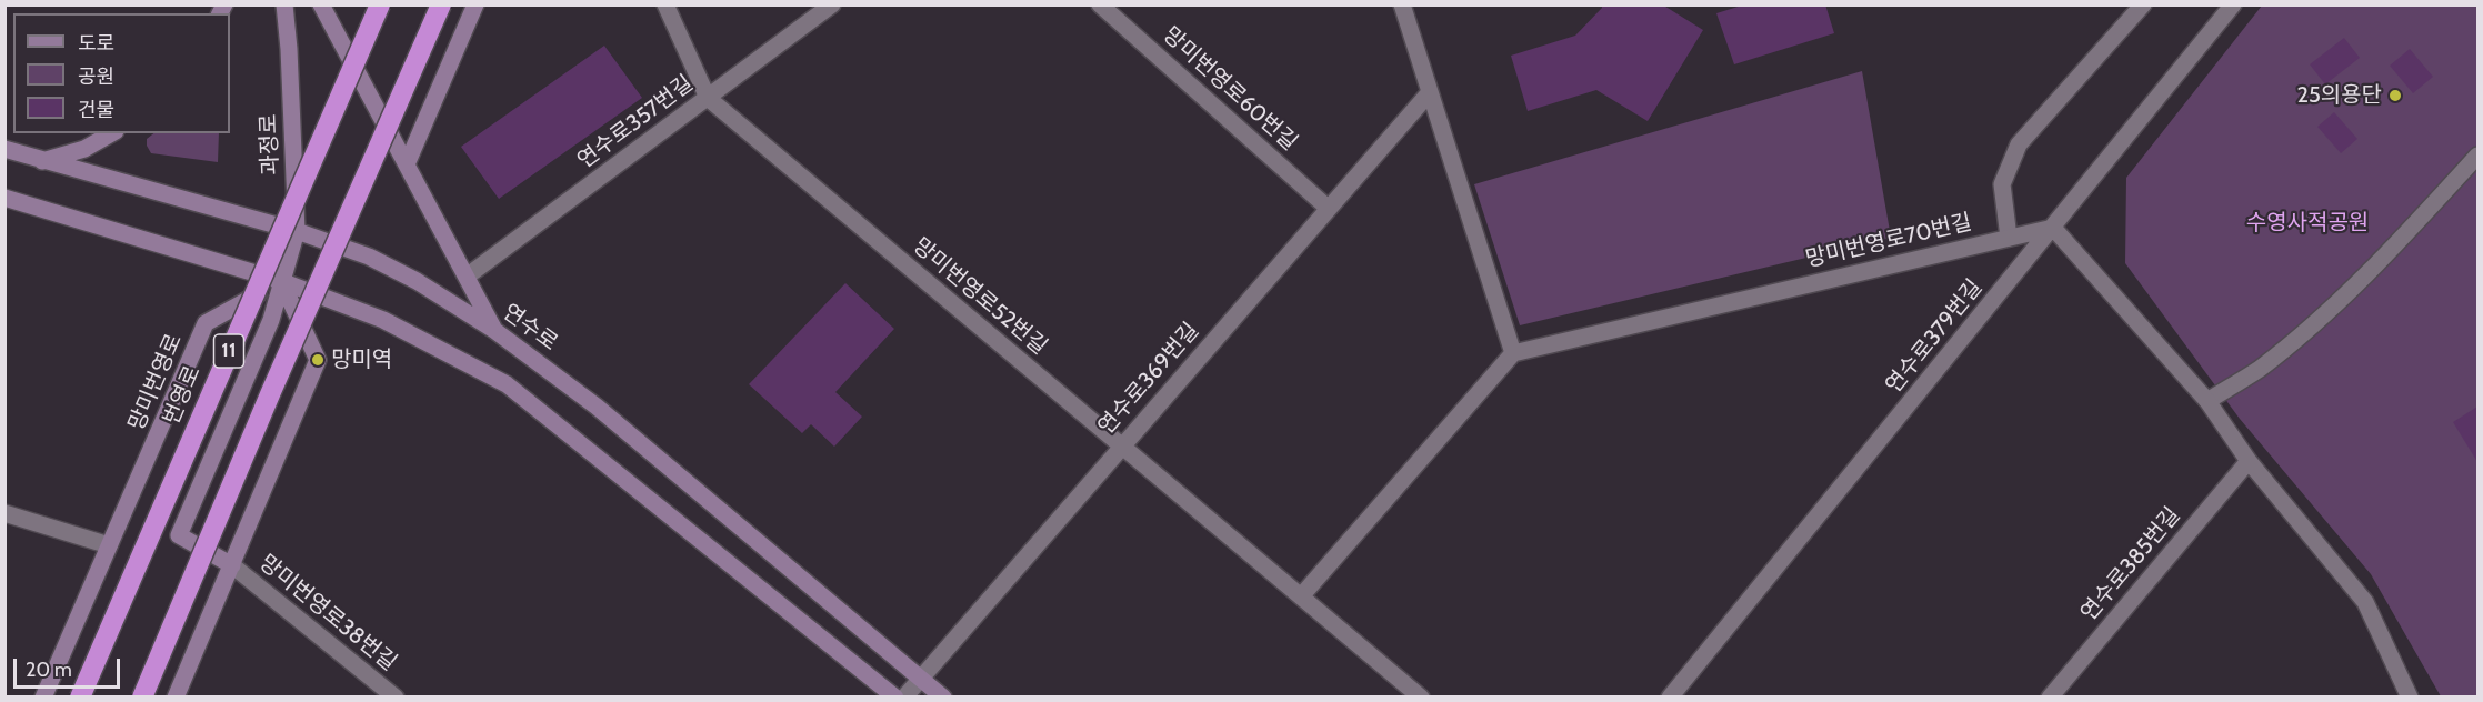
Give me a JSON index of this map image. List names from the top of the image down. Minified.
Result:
{"streets":{"highway":["11","번영로"],"main road":["과정로","연수로","망미번영로"],"street":["망미번영로60번길","연수로357번길","망미번영로70번길","망미번영로52번길","연수로379번길","연수로369번길","연수로385번길","망미번영로38번길"]},"crossings":[["망미번영로60번길","연수로369번길"],["연수로357번길","망미번영로52번길"],["과정로","연수로"],["과정로","망미번영로"],["과정로","망미번영로38번길"],["망미번영로70번길","연수로379번길"],["망미번영로52번길","연수로369번길"],["연수로","연수로369번길"]],"parks":["수영사적공원"],"places":["25의용단","망미역"],"legend":["도로","공원","건물"],"scale_bar":"20 m"}
